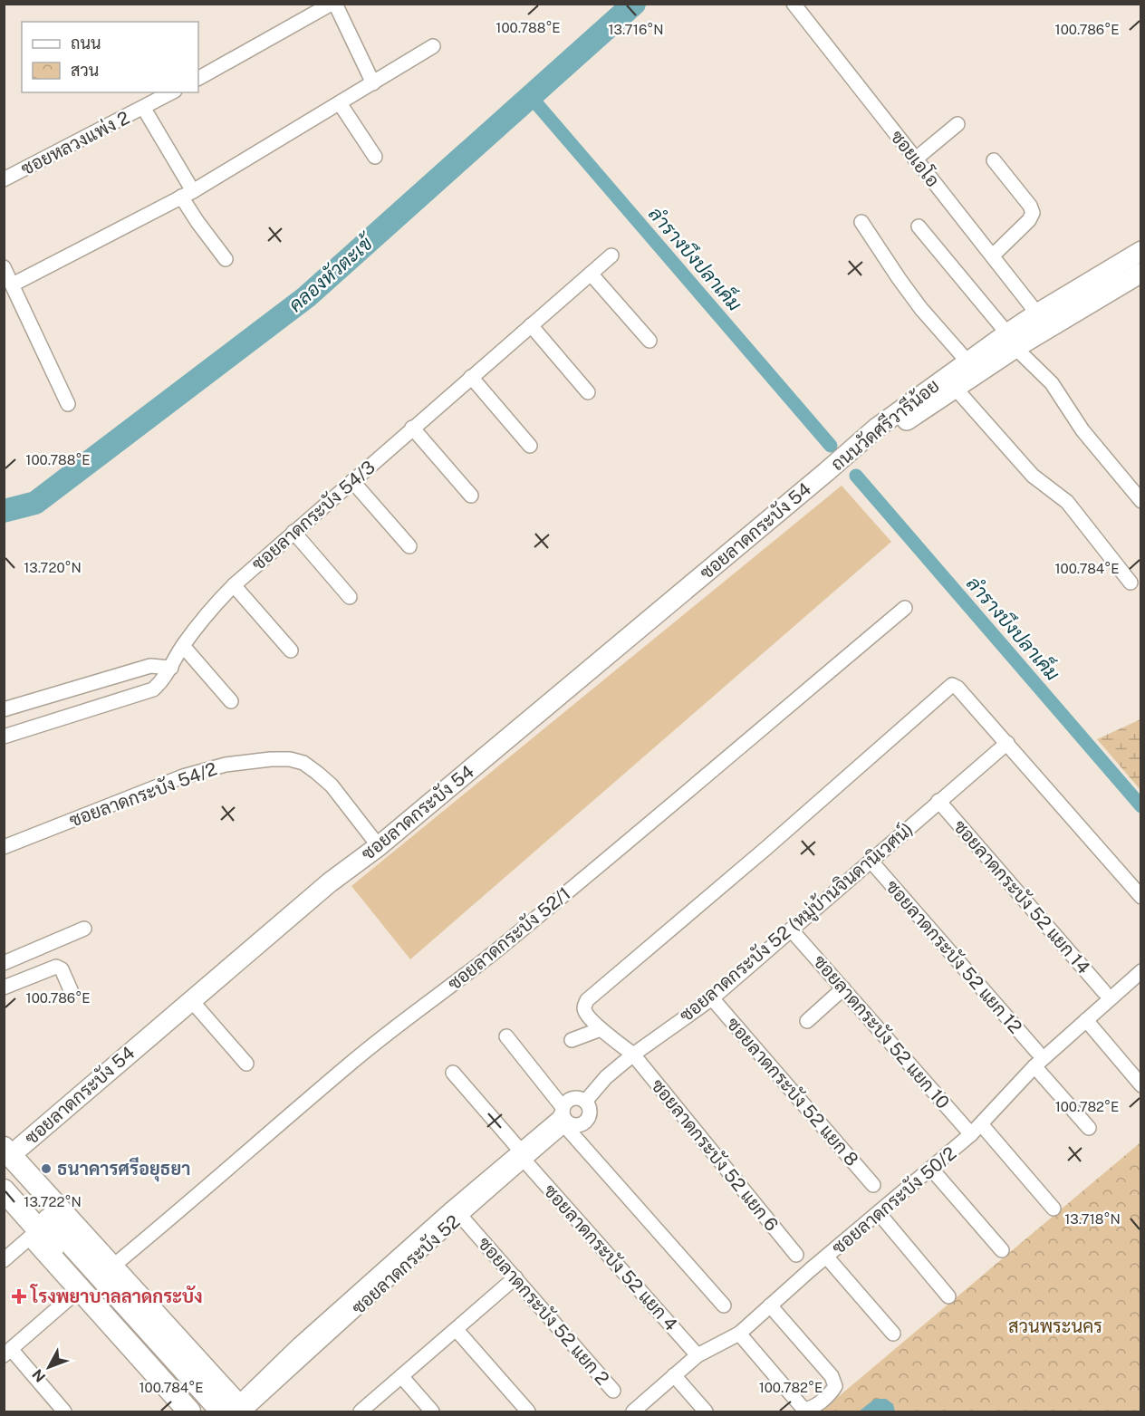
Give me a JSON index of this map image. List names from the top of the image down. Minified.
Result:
{"streets":{"main road":["ถนนวัดศรีวารีน้อย","ซอยลาดกระบัง 54"],"street":["ซอยหลวงแพ่ง 2","ซอยเอโอ","ซอยลาดกระบัง 54/3","ซอยลาดกระบัง 54/2","ซอยลาดกระบัง 52 แยก 14","ซอยลาดกระบัง 52 (หมู่บ้านจินดานิเวศน์)","ซอยลาดกระบัง 52/1","ซอยลาดกระบัง 52 แยก 12","ซอยลาดกระบัง 52 แยก 10","ซอยลาดกระบัง 52 แยก 8","ซอยลาดกระบัง 52 แยก 6","ซอยลาดกระบัง 50/2","ซอยลาดกระบัง 52 แยก 4","ซอยลาดกระบัง 52","ซอยลาดกระบัง 52 แยก 2"]},"crossings":[["ซอยเอโอ","ถนนวัดศรีวารีน้อย"],["ถนนวัดศรีวารีน้อย","ซอยลาดกระบัง 54"],["ซอยลาดกระบัง 54","ซอยลาดกระบัง 54/2"],["ซอยลาดกระบัง 52 แยก 14","ซอยลาดกระบัง 52 (หมู่บ้านจินดานิเวศน์)"],["ซอยลาดกระบัง 52 (หมู่บ้านจินดานิเวศน์)","ซอยลาดกระบัง 52 แยก 12"],["ซอยลาดกระบัง 52 (หมู่บ้านจินดานิเวศน์)","ซอยลาดกระบัง 52 แยก 10"],["ซอยลาดกระบัง 52 (หมู่บ้านจินดานิเวศน์)","ซอยลาดกระบัง 52 แยก 8"],["ซอยลาดกระบัง 52 (หมู่บ้านจินดานิเวศน์)","ซอยลาดกระบัง 52 แยก 6"],["ซอยลาดกระบัง 52 (หมู่บ้านจินดานิเวศน์)","ซอยลาดกระบัง 52"],["ซอยลาดกระบัง 52 แยก 10","ซอยลาดกระบัง 50/2"],["ซอยลาดกระบัง 50/2","ซอยลาดกระบัง 52 แยก 4"],["ซอยลาดกระบัง 52 แยก 4","ซอยลาดกระบัง 52"],["ซอยลาดกระบัง 52","ซอยลาดกระบัง 52 แยก 2"]],"water":["ลำรางบึงปลาเค็ม","คลองหัวตะเข้"],"parks":["สวนพระนคร"],"places":{"other":["ธนาคารศรีอยุธยา"],"health":["โรงพยาบาลลาดกระบัง"]},"legend":["ถนน","สวน"],"north":"bottom left","coordinates":["100.788°E","13.716°N","100.786°E","13.720°N","100.784°E","100.782°E","13.722°N","13.718°N"]}
